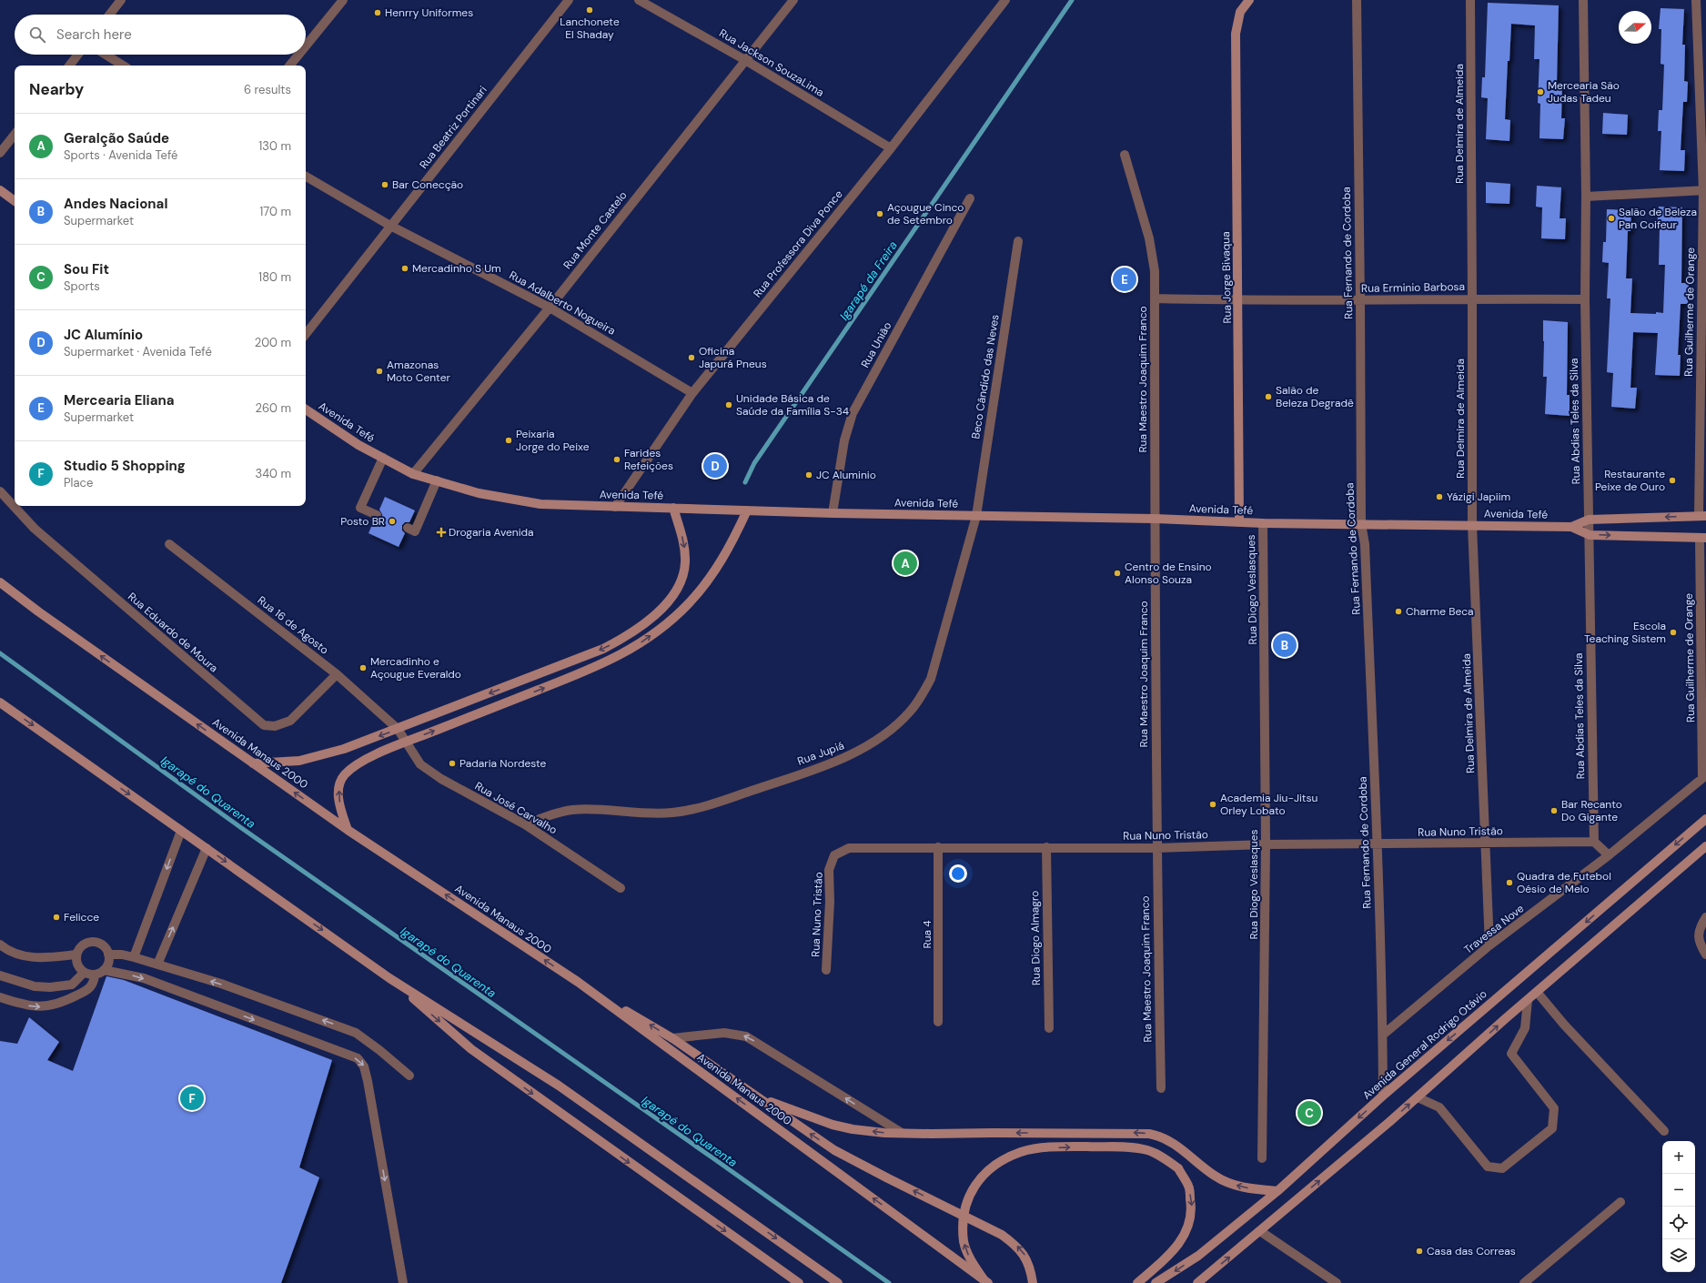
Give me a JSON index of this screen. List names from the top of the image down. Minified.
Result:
{"streets":{"main road":["Rua Jorge Bivaqua","Avenida Tefé","Avenida Manaus 2000","Avenida General Rodrigo Otávio"],"street":["Rua Jackson SouzaLima","Rua Delmira de Almeida","Rua Beatriz Portinari","Rua Monte Castelo","Rua Professora Diva Ponce","Rua Fernando de Cordoba","Rua Erminio Barbosa","Rua Adalberto Nogueira","Rua Guilherme de Orange","Rua União","Beco Cândido das Neves","Rua Maestro Joaquim Franco","Rua Abdias Teles da Silva","Rua Diogo Veslasques","Rua 16 de Agosto","Rua Eduardo de Moura","Rua Jupiá","Rua José Carvalho","Rua Nuno Tristão","Travessa Nove","Rua 4","Rua Diogo Almagro"]},"crossings":[["Rua Jackson SouzaLima","Rua Monte Castelo"],["Rua Jackson SouzaLima","Rua Professora Diva Ponce"],["Rua Delmira de Almeida","Rua Erminio Barbosa"],["Rua Delmira de Almeida","Avenida Tefé"],["Rua Delmira de Almeida","Rua Nuno Tristão"],["Rua Delmira de Almeida","Travessa Nove"],["Rua Beatriz Portinari","Rua Adalberto Nogueira"],["Rua Monte Castelo","Rua Adalberto Nogueira"],["Rua Monte Castelo","Avenida Tefé"],["Rua Professora Diva Ponce","Rua Adalberto Nogueira"],["Rua Professora Diva Ponce","Avenida Tefé"],["Rua Fernando de Cordoba","Rua Erminio Barbosa"],["Rua Fernando de Cordoba","Avenida Tefé"],["Rua Fernando de Cordoba","Rua Nuno Tristão"],["Rua Fernando de Cordoba","Travessa Nove"],["Rua Fernando de Cordoba","Avenida General Rodrigo Otávio"],["Rua Jorge Bivaqua","Rua Erminio Barbosa"],["Rua Jorge Bivaqua","Avenida Tefé"],["Rua Erminio Barbosa","Rua Maestro Joaquim Franco"],["Rua Erminio Barbosa","Rua Abdias Teles da Silva"],["Rua Guilherme de Orange","Avenida Tefé"],["Rua Guilherme de Orange","Travessa Nove"],["Rua União","Avenida Tefé"],["Beco Cândido das Neves","Avenida Tefé"],["Beco Cândido das Neves","Rua Jupiá"],["Rua Maestro Joaquim Franco","Avenida Tefé"],["Rua Maestro Joaquim Franco","Rua Nuno Tristão"],["Rua Abdias Teles da Silva","Avenida Tefé"],["Rua Abdias Teles da Silva","Rua Nuno Tristão"],["Avenida Tefé","Rua Diogo Veslasques"],["Avenida Tefé","Rua Jupiá"],["Rua Diogo Veslasques","Rua Nuno Tristão"],["Rua 16 de Agosto","Rua Eduardo de Moura"],["Rua 16 de Agosto","Rua José Carvalho"],["Rua Jupiá","Rua José Carvalho"],["Rua Nuno Tristão","Rua 4"],["Rua Nuno Tristão","Rua Diogo Almagro"]],"water":["Igarapé da Freira","Igarapé do Quarenta"],"places":{"other":["Lanchonete El Shaday","Henrry Uniformes","Mercearia São Judas Tadeu","Bar Conecção","Açougue Cinco de Setembro","Salão de Beleza Pan Coifeur","Mercadinho S Um","Oficina Japurá Pneus","Amazonas Moto Center","Salão de Beleza Degradê","Unidade Básica de Saúde da Família S-34","Peixaria Jorge do Peixe","Farides Refeições","JC Aluminio","Restaurante Peixe de Ouro","Yázigi Japiim","Posto BR","Centro de Ensino Alonso Souza","Charme Beca","Escola Teaching Sistem","Mercadinho e Açougue Everaldo","Padaria Nordeste","Academia Jiu-Jitsu Orley Lobato","Bar Recanto Do Gigante","Quadra de Futebol Oésio de Melo","Felicce","Casa das Correas"],"health":["Drogaria Avenida"]},"north":"right","page":{"search":"Search here","heading":["Nearby","6 results"],"list":[{"mark":"A","name":"Geralção Saúde","note":"Sports · Avenida Tefé","value":"130 m"},{"mark":"B","name":"Andes Nacional","note":"Supermarket","value":"170 m"},{"mark":"C","name":"Sou Fit","note":"Sports","value":"180 m"},{"mark":"D","name":"JC Alumínio","note":"Supermarket · Avenida Tefé","value":"200 m"},{"mark":"E","name":"Mercearia Eliana","note":"Supermarket","value":"260 m"},{"mark":"F","name":"Studio 5 Shopping","note":"Place","value":"340 m"}],"pins":["E","D","A","B","F","C"],"map_buttons":["+","−"]}}
